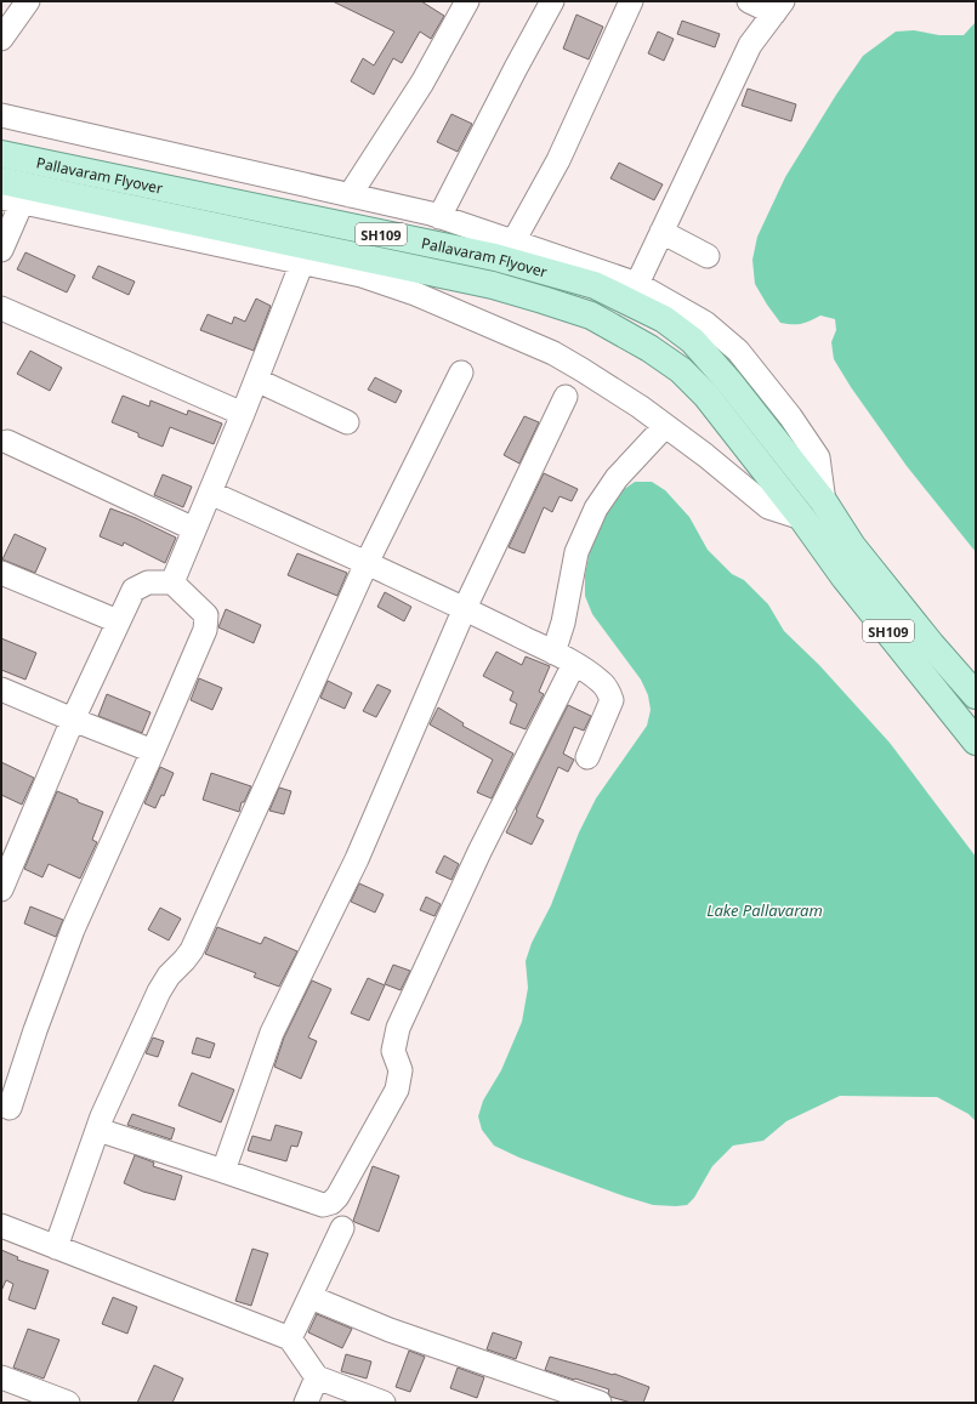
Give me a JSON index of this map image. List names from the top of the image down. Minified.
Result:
{"streets":{"main road":["Pallavaram Flyover","SH109"]},"crossings":[["Pallavaram Flyover","SH109"]],"water":["Lake Pallavaram"]}
